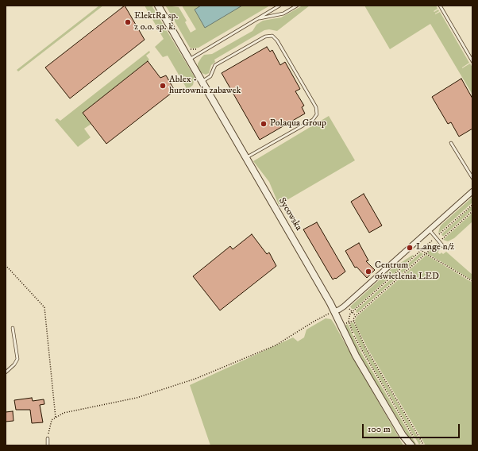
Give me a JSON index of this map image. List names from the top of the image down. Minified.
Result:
{"streets":{"street":["Sycowska"]},"places":["ElektRa sp. z o.o. sp. k.","Ablex - hurtownia zabawek","Polaqua Group","Lange n/ż","Centrum oświetlenia LED"],"scale_bar":"100 m"}
